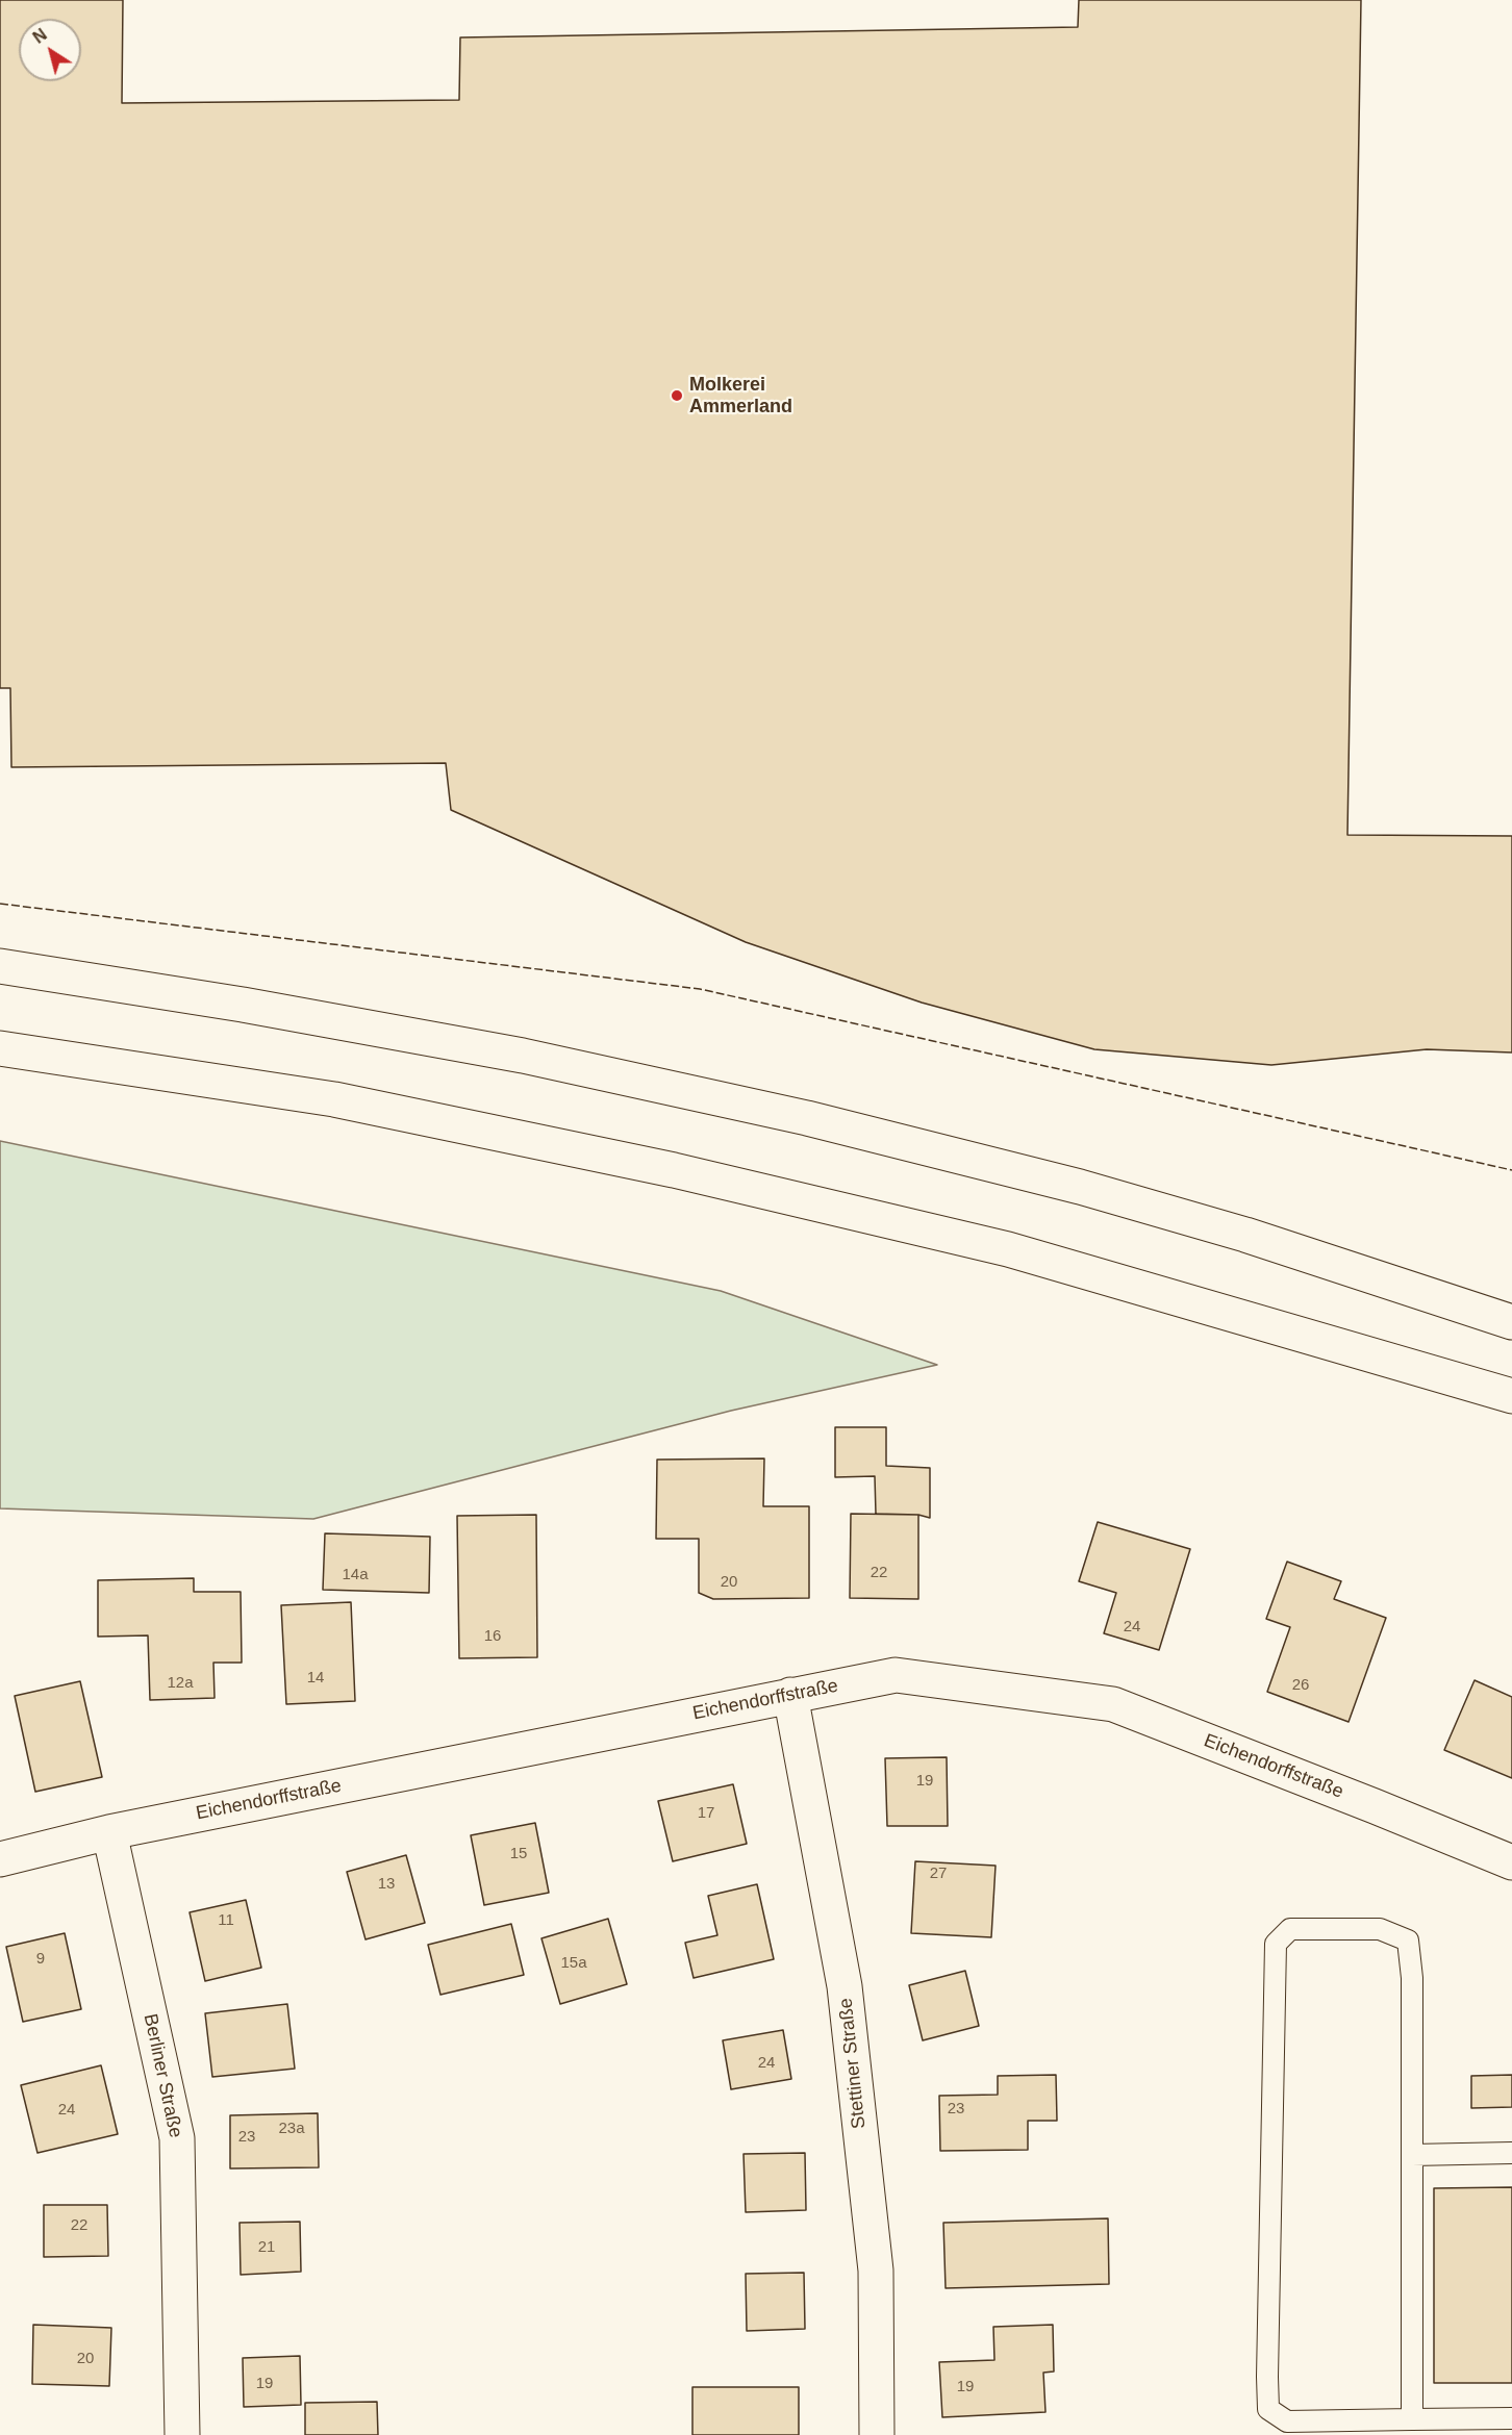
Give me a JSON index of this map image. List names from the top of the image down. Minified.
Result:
{"streets":{"main road":["Eichendorffstraße","Stettiner Straße","Berliner Straße"]},"crossings":[["Eichendorffstraße","Stettiner Straße"],["Eichendorffstraße","Berliner Straße"]],"places":["Molkerei Ammerland"],"house_numbers":["22","14a","20","24","16","14","12a","26","19","17","15","27","13","11","9","15a","24","23","24","23a","23","22","21","20","19","19"],"north":"top left"}
